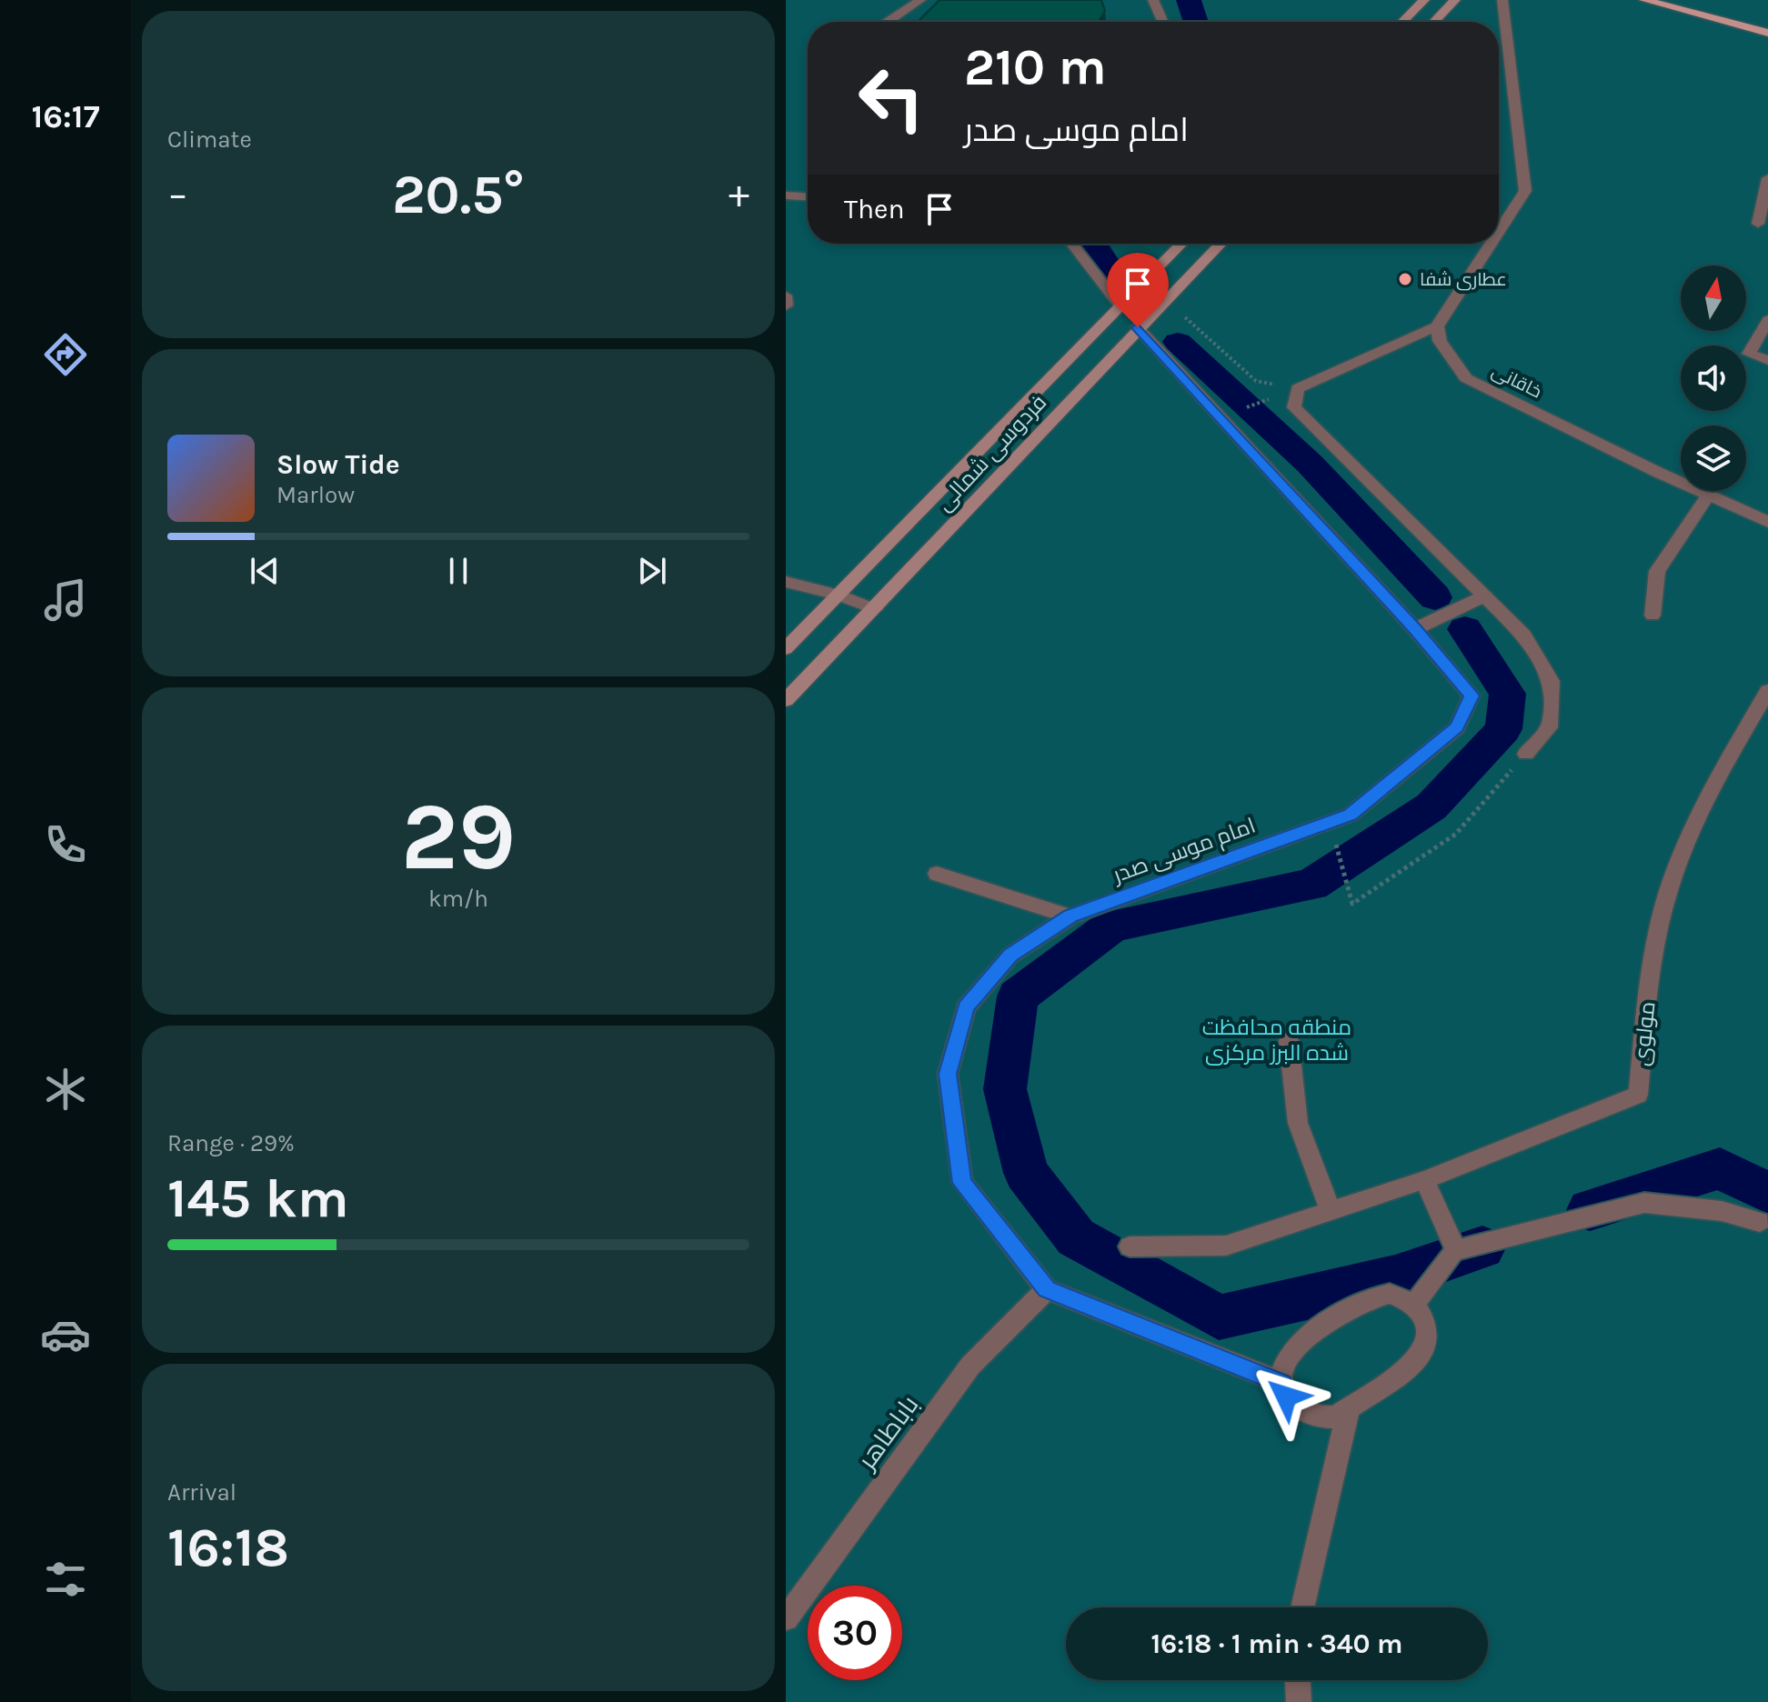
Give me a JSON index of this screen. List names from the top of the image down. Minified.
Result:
{"streets":{"street":["خاقانی","فردوسی شمالی","امام موسی صدر","مولوی","باباطاهر"]},"crossings":[["فردوسی شمالی","امام موسی صدر"],["امام موسی صدر","باباطاهر"]],"parks":["منطقه محافظت شده البرز مرکزی"],"places":["عطاری شفا"],"north":"top","page":{"tabs":"16:17","tile":["Climate",["29","km/h"],["Range · 29%","145 km"],["Arrival","16:18"]],"turn":["210 m","امام موسی صدر"],"heat":["−","20.5°","+"],"then":"Then","song":["Slow Tide","Marlow"],"limit":"30","trip":"16:18 · 1 min · 340 m"}}
